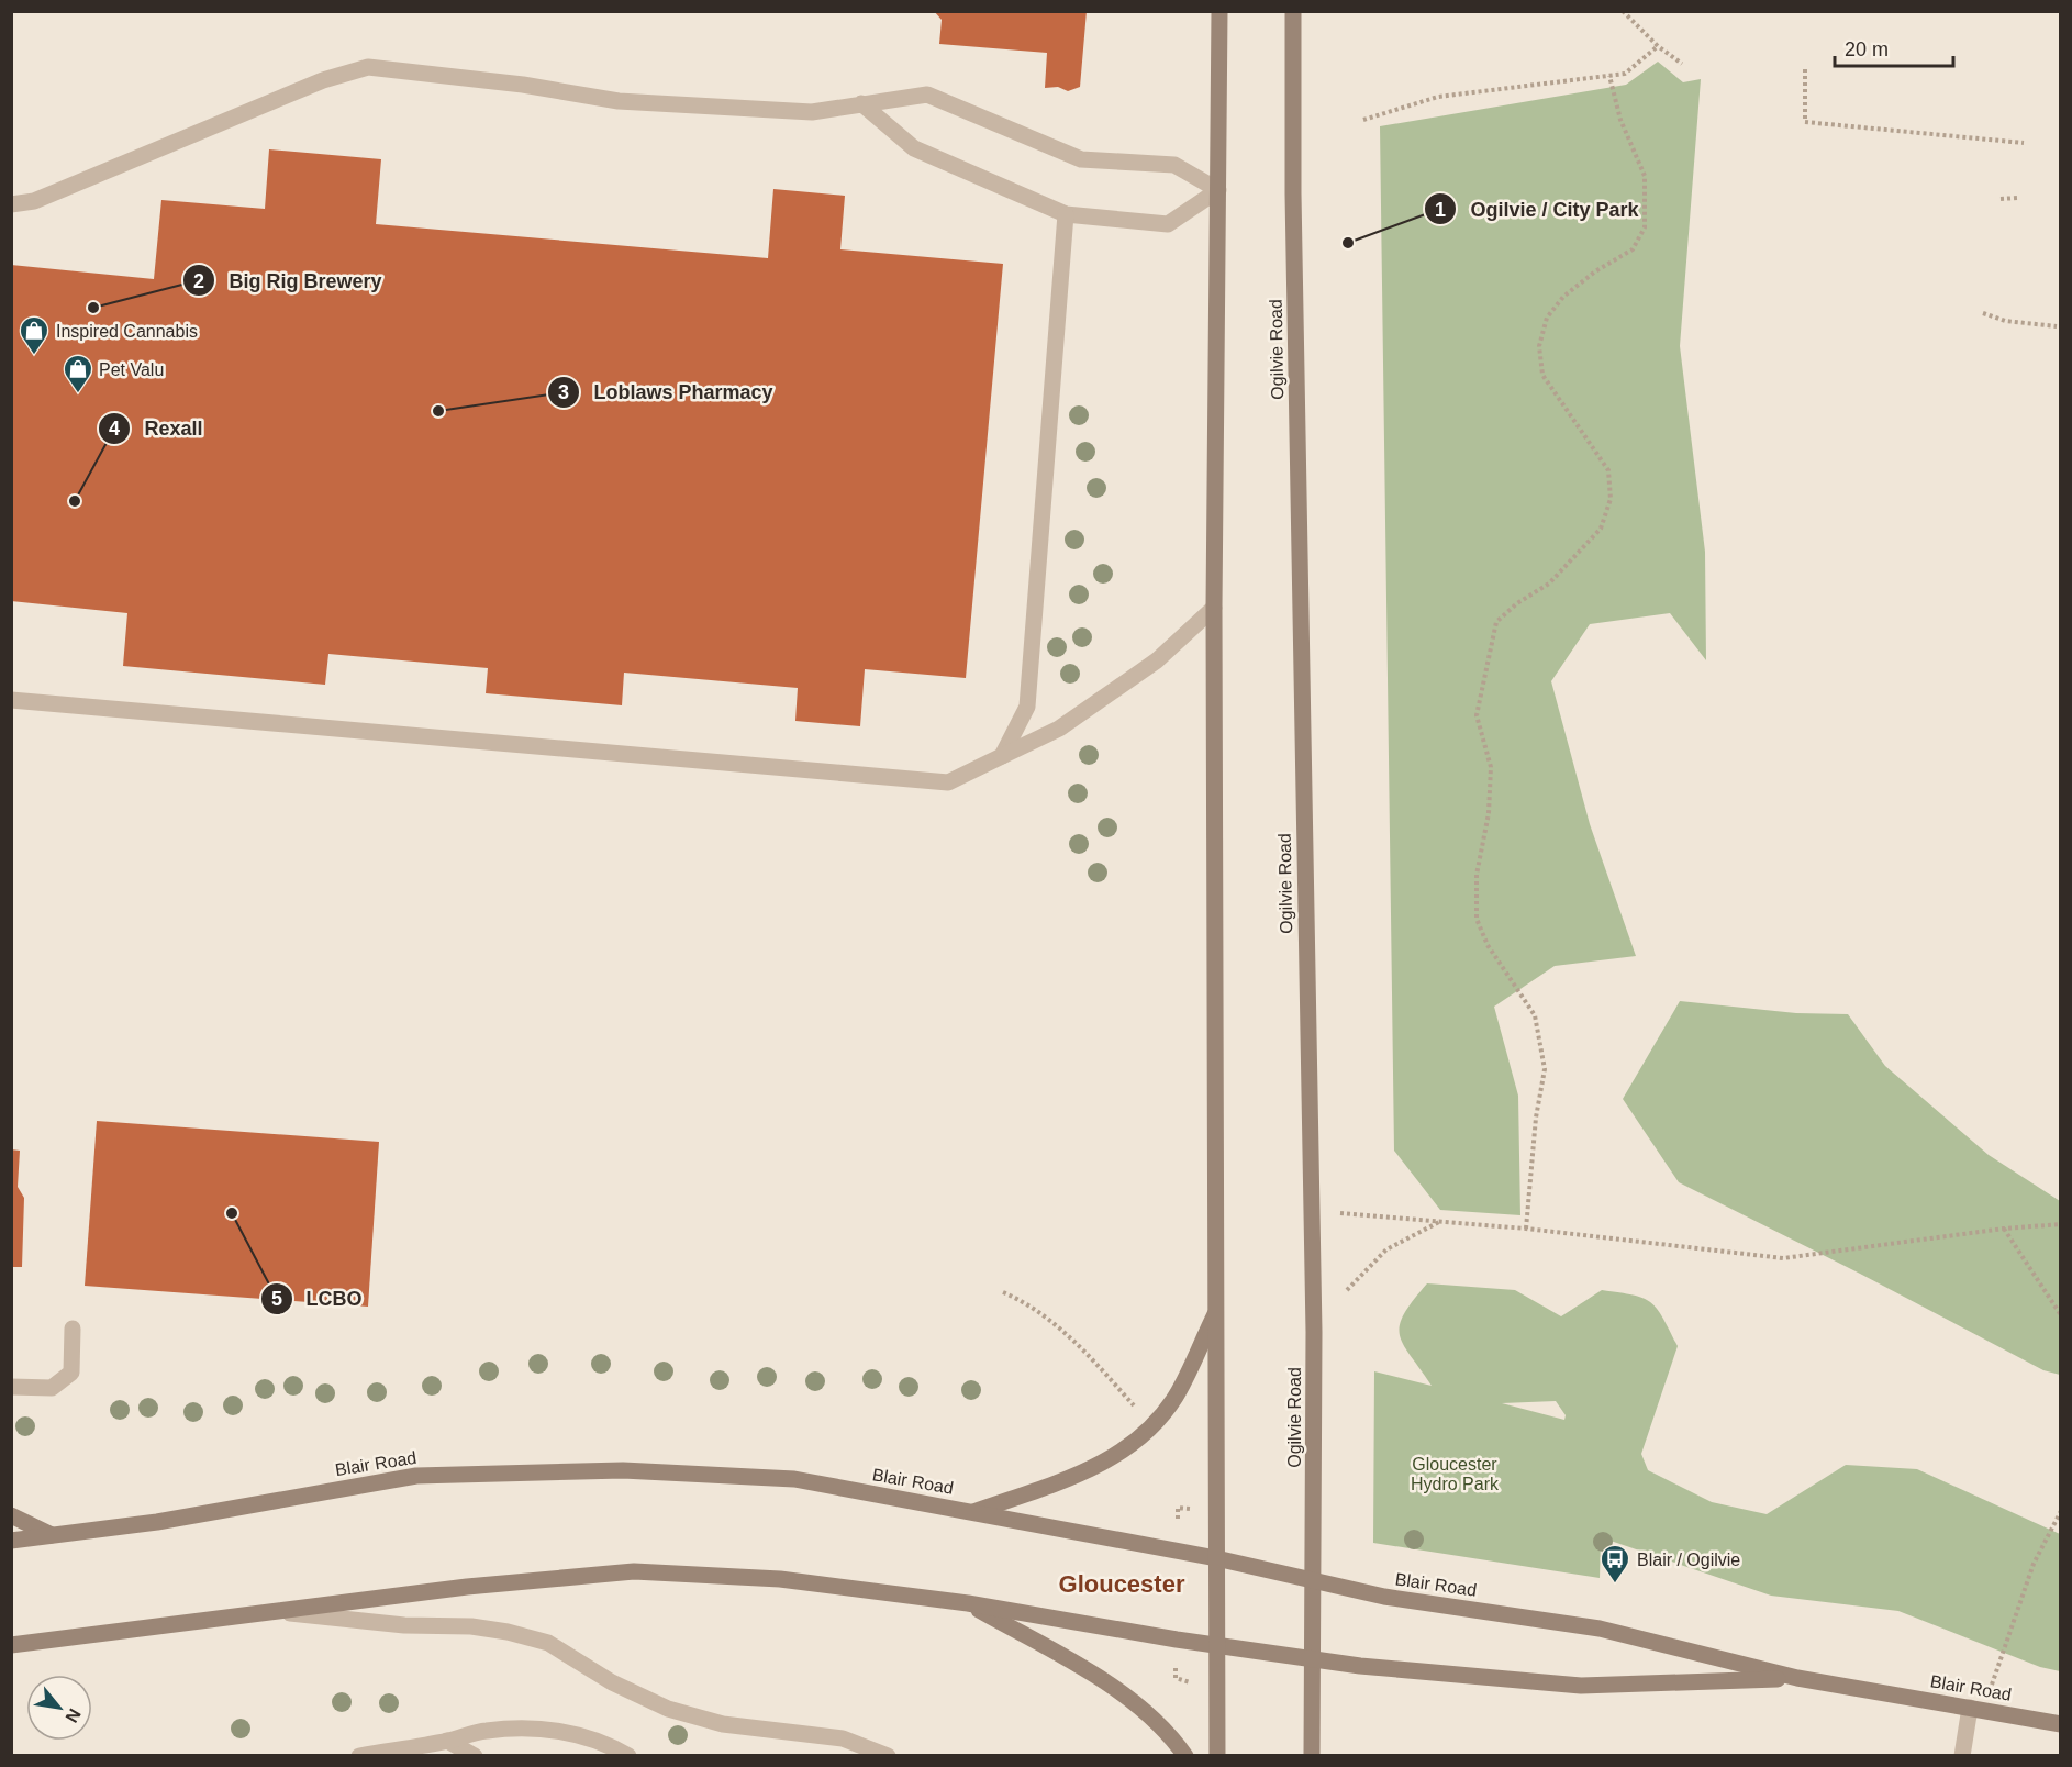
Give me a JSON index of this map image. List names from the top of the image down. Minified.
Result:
{"streets":{"main road":["Ogilvie Road","Blair Road"]},"crossings":[["Ogilvie Road","Blair Road"]],"districts":["Gloucester"],"parks":["Gloucester Hydro Park"],"places":{"other":["Ogilvie / City Park","Big Rig Brewery","Loblaws Pharmacy","Rexall","LCBO"],"shop":["Inspired Cannabis","Pet Valu"],"bus stop":["Blair / Ogilvie"]},"scale_bar":"20 m","north":"bottom right"}
